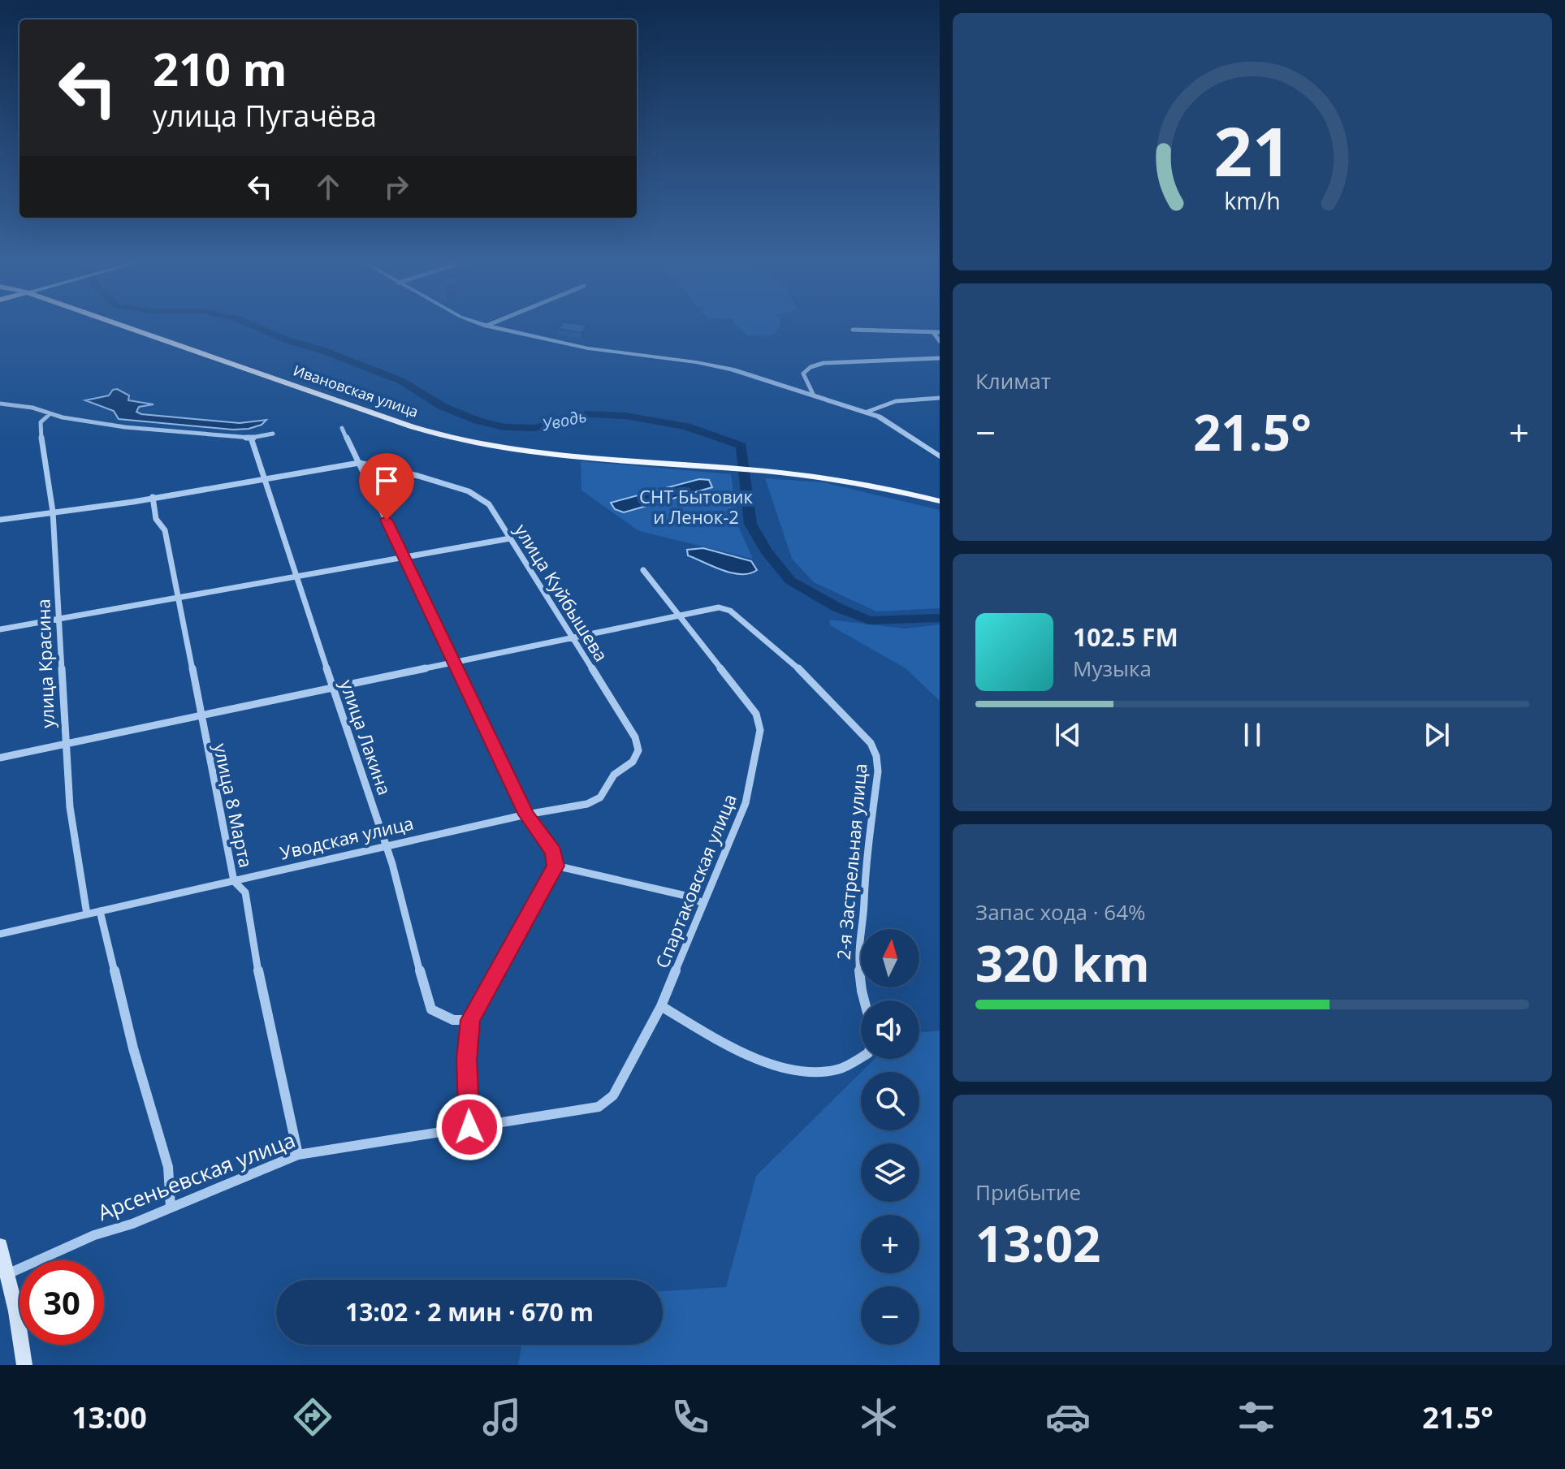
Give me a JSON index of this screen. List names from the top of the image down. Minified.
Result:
{"streets":{"main road":["Ивановская улица"],"street":["улица Куйбышева","улица Красина","улица Лакина","улица 8 Марта","Уводская улица","2-я Застрельная улица","Спартаковская улица","Арсеньевская улица"]},"crossings":[["улица Куйбышева","Уводская улица"],["улица Красина","Уводская улица"],["улица Лакина","Уводская улица"],["улица 8 Марта","Уводская улица"],["улица 8 Марта","Арсеньевская улица"],["2-я Застрельная улица","Спартаковская улица"],["Спартаковская улица","Арсеньевская улица"]],"water":["Уводь"],"parks":["СНТ Бытовик и Ленок-2"],"north":"top","page":{"turn":["210 m","улица Пугачёва"],"tile":["Климат",["Запас хода · 64%","320 km"],["Прибытие","13:02"]],"heat":["−","21.5°","+"],"song":["102.5 FM","Музыка"],"map_buttons":["+","−"],"limit":"30","trip":"13:02 · 2 мин · 670 m","tabs":["13:00","21.5°"],"gauge":["21","km/h"]}}
